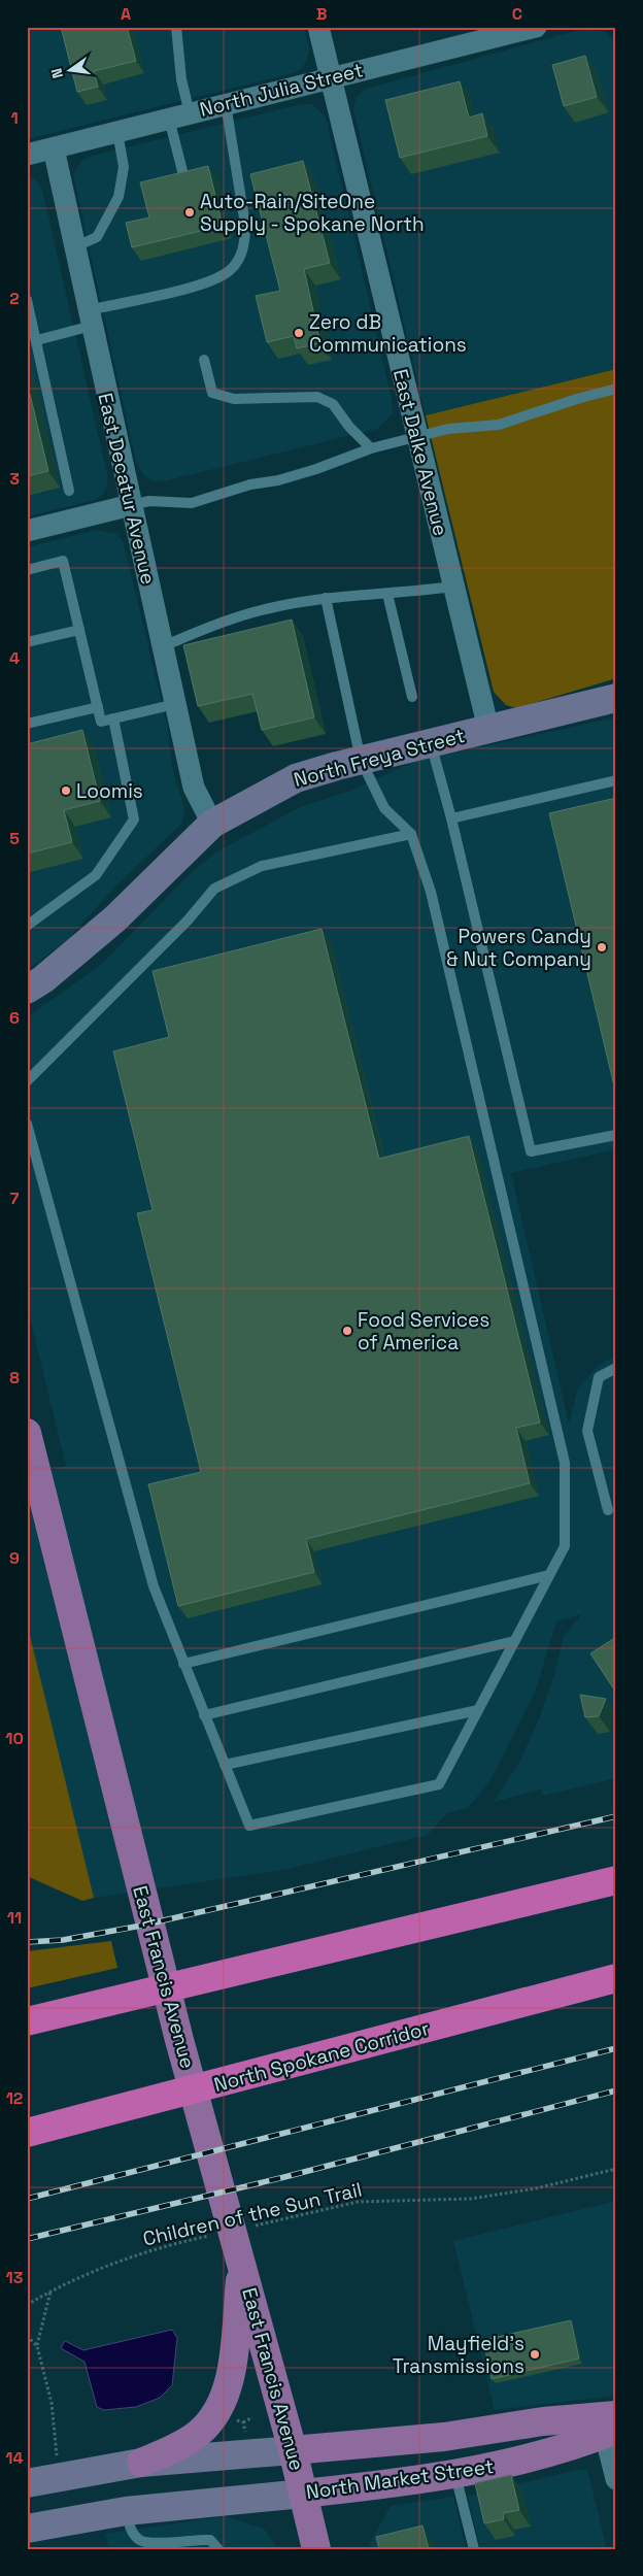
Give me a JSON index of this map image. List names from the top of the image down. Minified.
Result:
{"streets":{"highway":["North Spokane Corridor"],"main road":["East Francis Avenue","North Market Street"],"street":["North Julia Street","East Dalke Avenue","East Decatur Avenue","North Freya Street"],"path":["Children of the Sun Trail"]},"crossings":[["North Julia Street","East Dalke Avenue"],["North Julia Street","East Decatur Avenue"],["East Dalke Avenue","North Freya Street"],["East Decatur Avenue","North Freya Street"],["East Francis Avenue","North Market Street"]],"places":["Auto-Rain/SiteOne Supply - Spokane North","Zero dB Communications","Loomis","Powers Candy & Nut Company","Food Services of America","Mayfield's Transmissions"],"north":"left","grid":{"columns":["A","B","C"],"rows":["1","2","3","4","5","6","7","8","9","10","11","12","13","14"]}}
